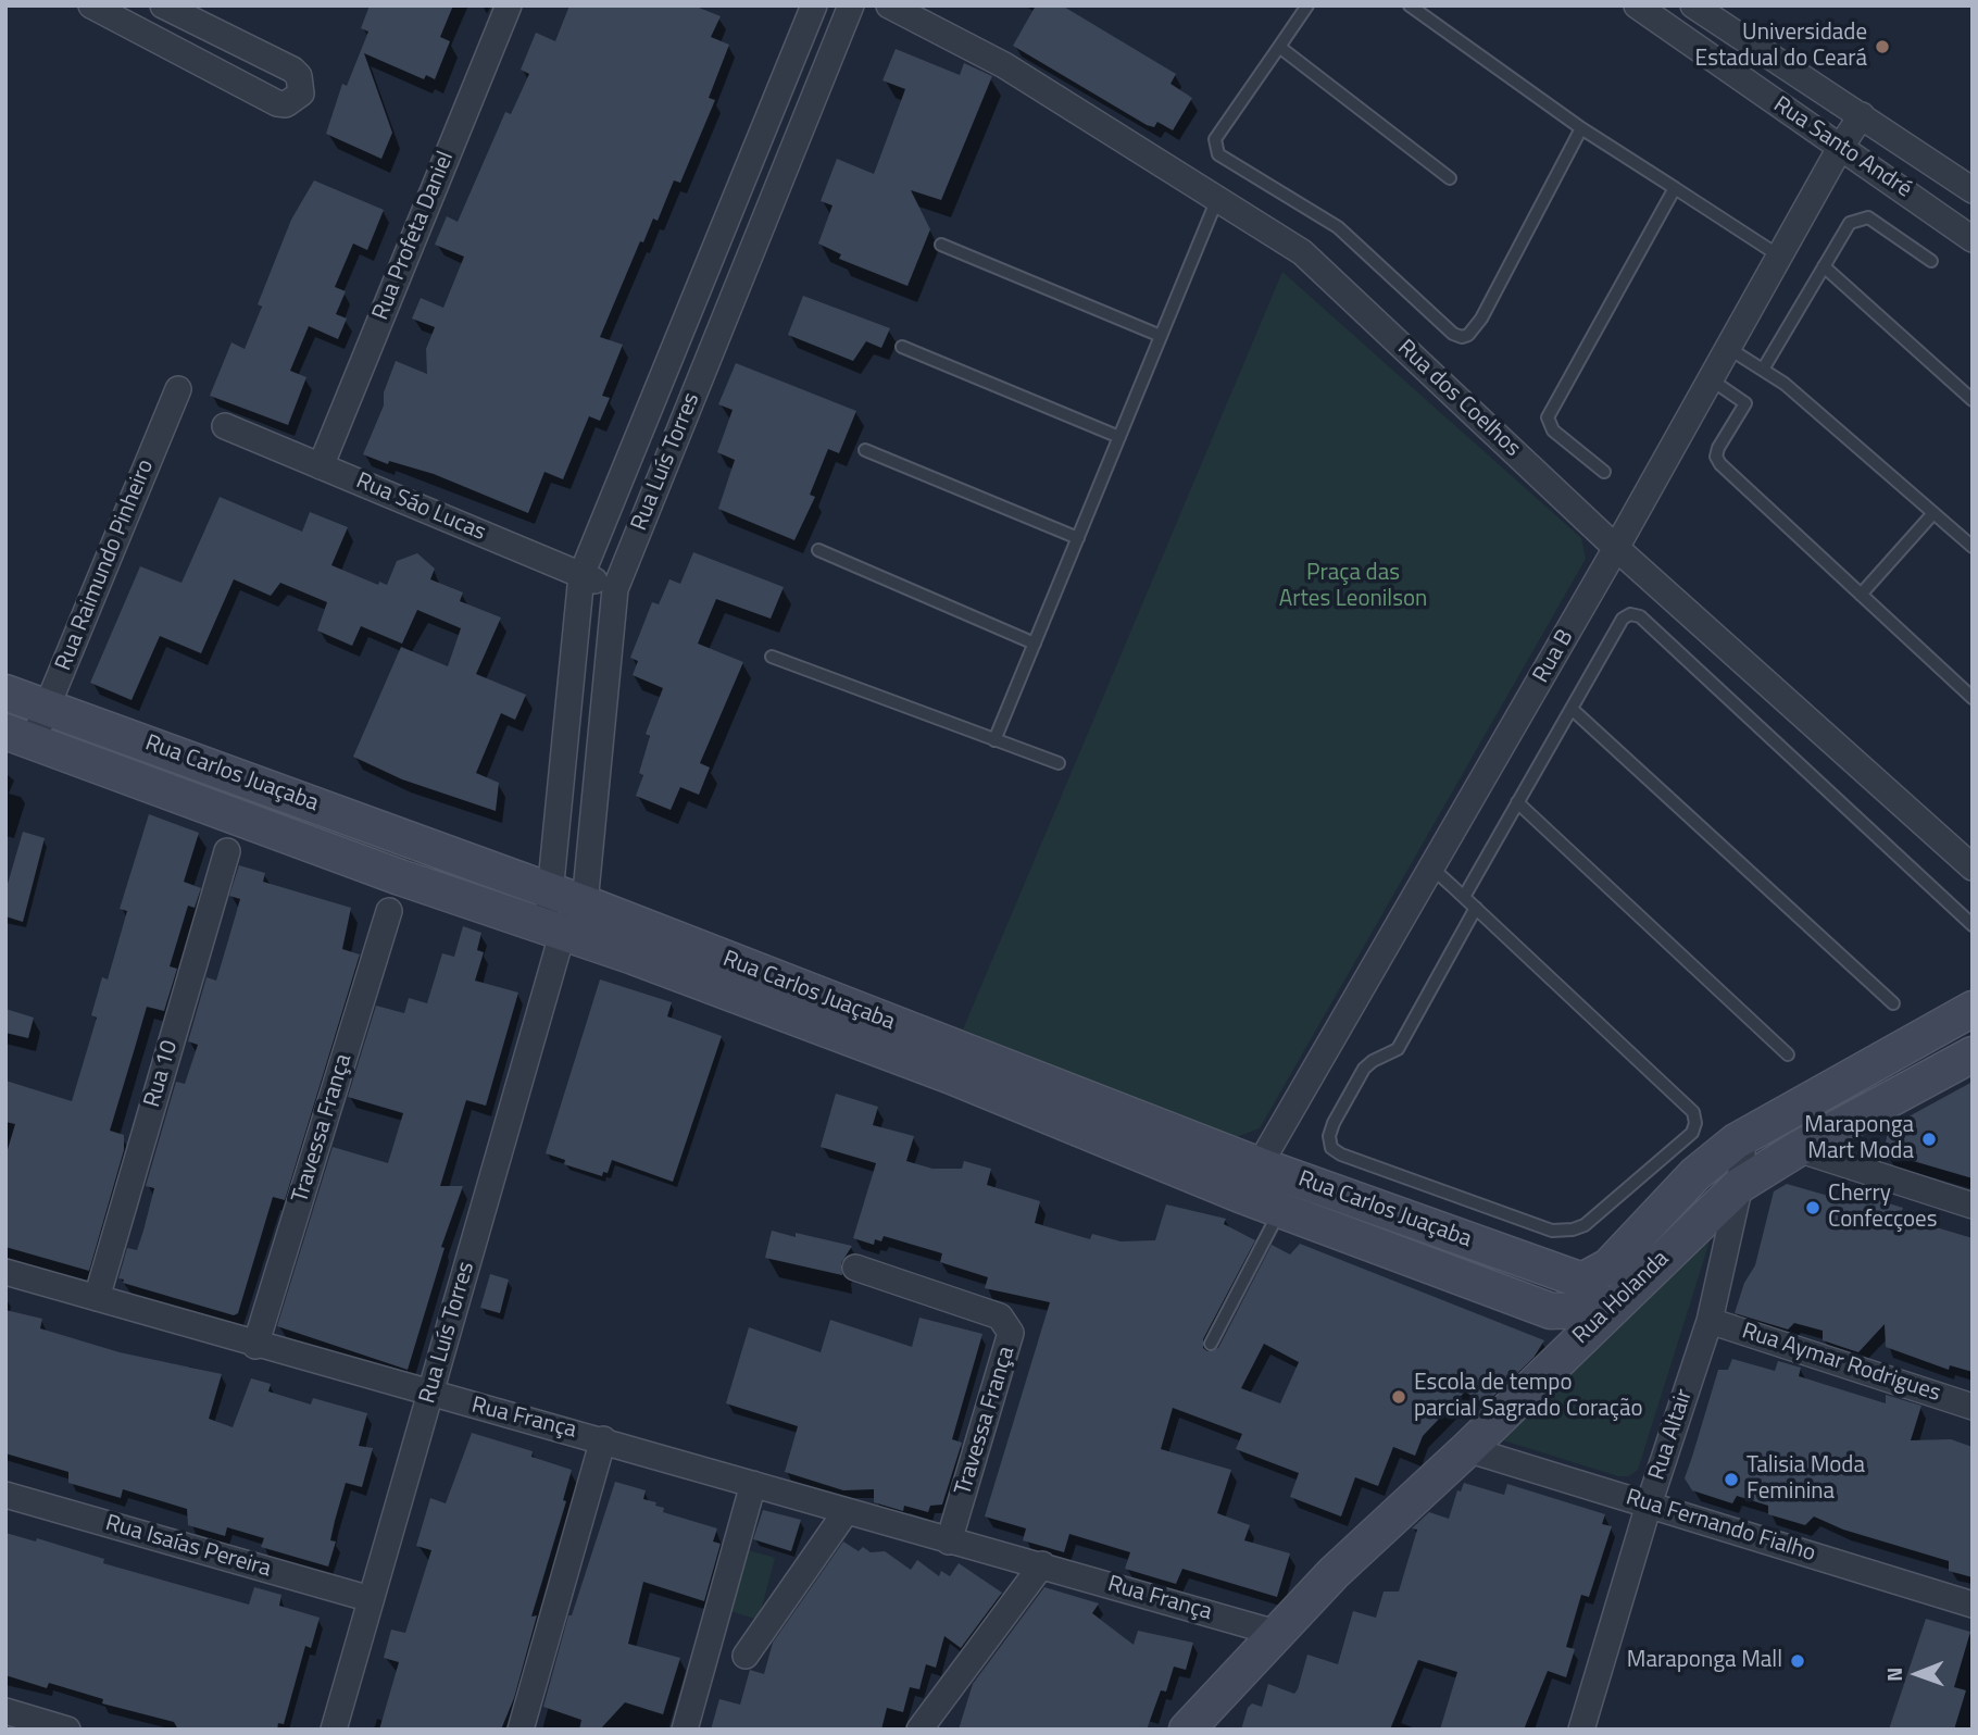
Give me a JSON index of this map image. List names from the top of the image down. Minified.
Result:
{"streets":{"street":["Rua Santo André","Rua Profeta Daniel","Rua dos Coelhos","Rua Luís Torres","Rua Sáo Lucas","Rua Raimundo Pinheiro","Rua B","Rua Carlos Juaçaba","Rua 10","Travessa França","Rua Holanda","Rua Aymar Rodrigues","Rua França","Rua Altair","Rua Fernando Fialho","Rua Isaías Pereira"]},"crossings":[["Rua Santo André","Rua B"],["Rua Profeta Daniel","Rua Sáo Lucas"],["Rua dos Coelhos","Rua B"],["Rua Luís Torres","Rua Sáo Lucas"],["Rua Luís Torres","Rua Carlos Juaçaba"],["Rua Luís Torres","Rua França"],["Rua Luís Torres","Rua Isaías Pereira"],["Rua Raimundo Pinheiro","Rua Carlos Juaçaba"],["Rua B","Rua Carlos Juaçaba"],["Rua Carlos Juaçaba","Rua Holanda"],["Rua 10","Rua França"],["Travessa França","Rua França"],["Rua Holanda","Rua França"],["Rua Holanda","Rua Altair"],["Rua Holanda","Rua Fernando Fialho"],["Rua Aymar Rodrigues","Rua Altair"],["Rua Altair","Rua Fernando Fialho"]],"parks":["Praça das Artes Leonilson"],"places":["Universidade Estadual do Ceará","Maraponga Mart Moda","Cherry Confecçoes","Escola de tempo parcial Sagrado Coração","Talisia Moda Feminina","Maraponga Mall"],"north":"left"}
